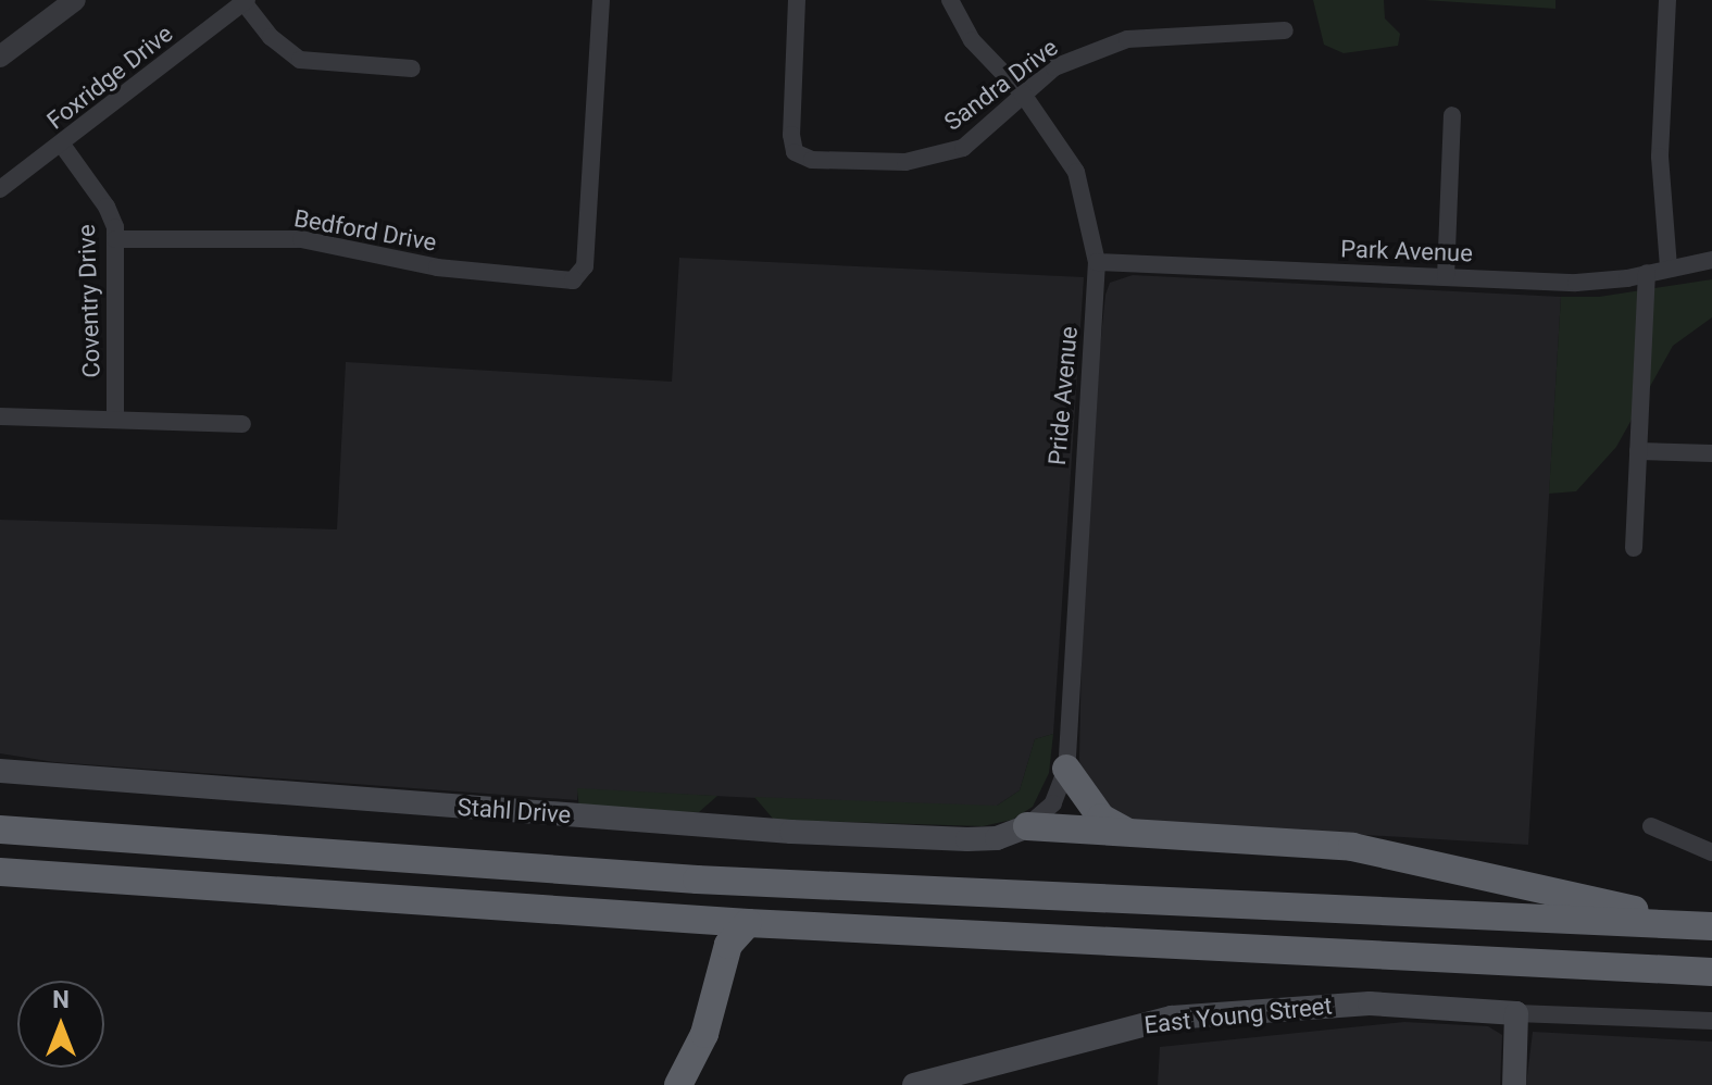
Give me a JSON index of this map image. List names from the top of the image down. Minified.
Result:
{"streets":{"main road":["Stahl Drive","East Young Street"],"street":["Foxridge Drive","Sandra Drive","Bedford Drive","Park Avenue","Coventry Drive","Pride Avenue"]},"crossings":[["Foxridge Drive","Coventry Drive"],["Sandra Drive","Pride Avenue"],["Bedford Drive","Coventry Drive"],["Park Avenue","Pride Avenue"],["Pride Avenue","Stahl Drive"]],"north":"top"}
